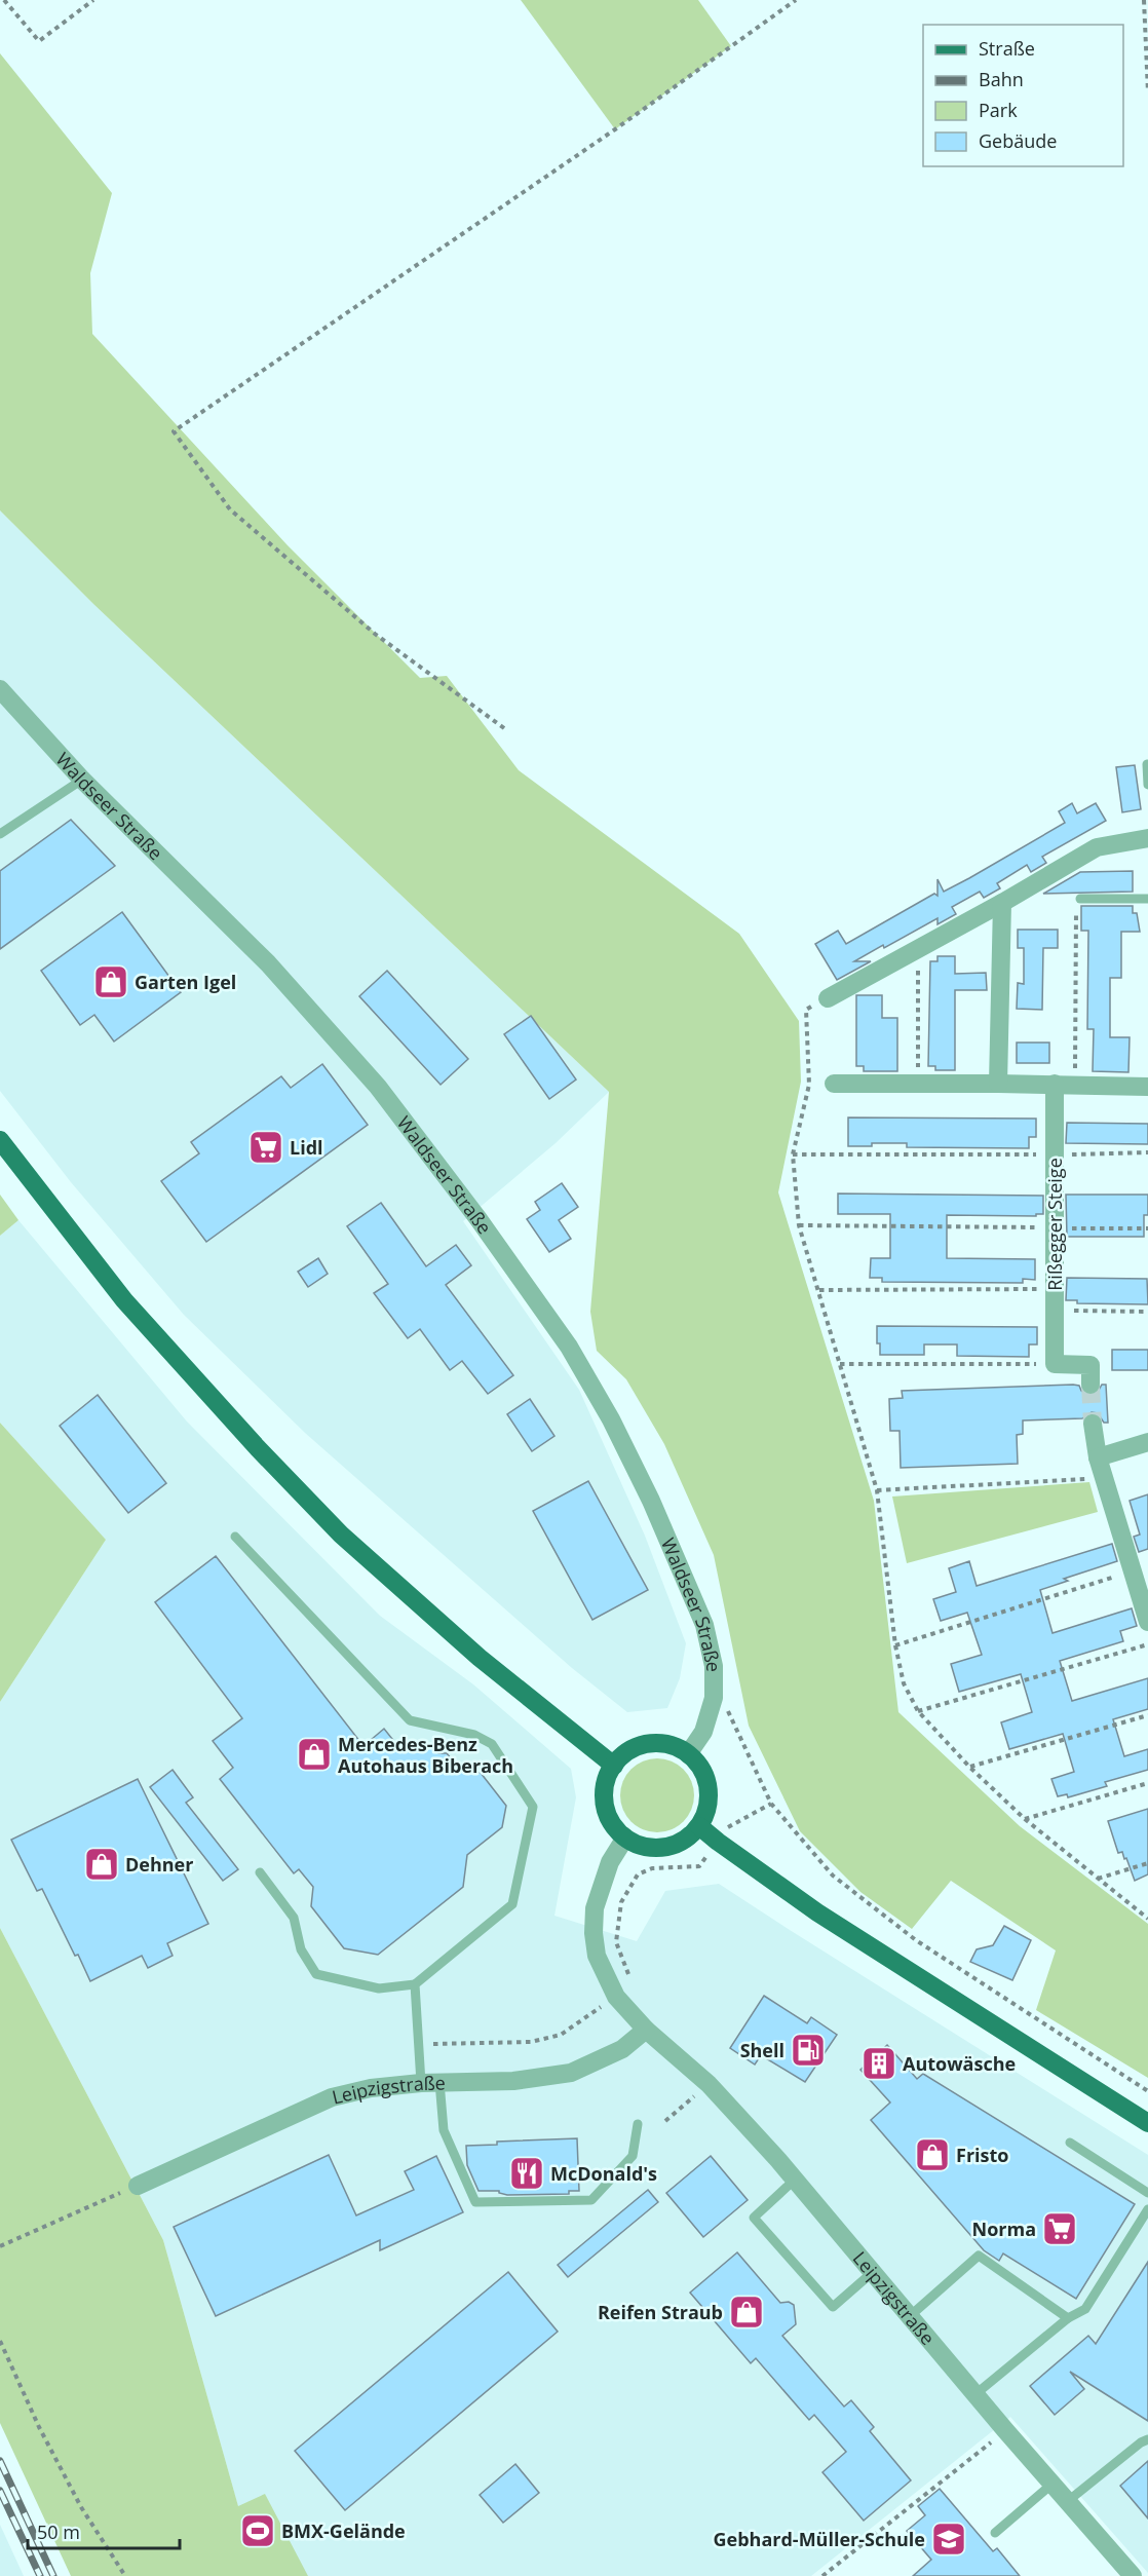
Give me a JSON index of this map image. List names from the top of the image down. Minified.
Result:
{"streets":{"street":["Waldseer Straße","Rißegger Steige","Leipzigstraße"]},"crossings":[["Waldseer Straße","Leipzigstraße"]],"places":{"shop":["Garten Igel","Mercedes-Benz Autohaus Biberach","Dehner","Fristo","Reifen Straub"],"supermarket":["Lidl","Norma"],"fuel station":["Shell"],"building":["Autowäsche"],"restaurant":["McDonald's"],"sports":["BMX-Gelände"],"school or university":["Gebhard-Müller-Schule"]},"legend":["Straße","Bahn","Park","Gebäude"],"scale_bar":"50 m"}
